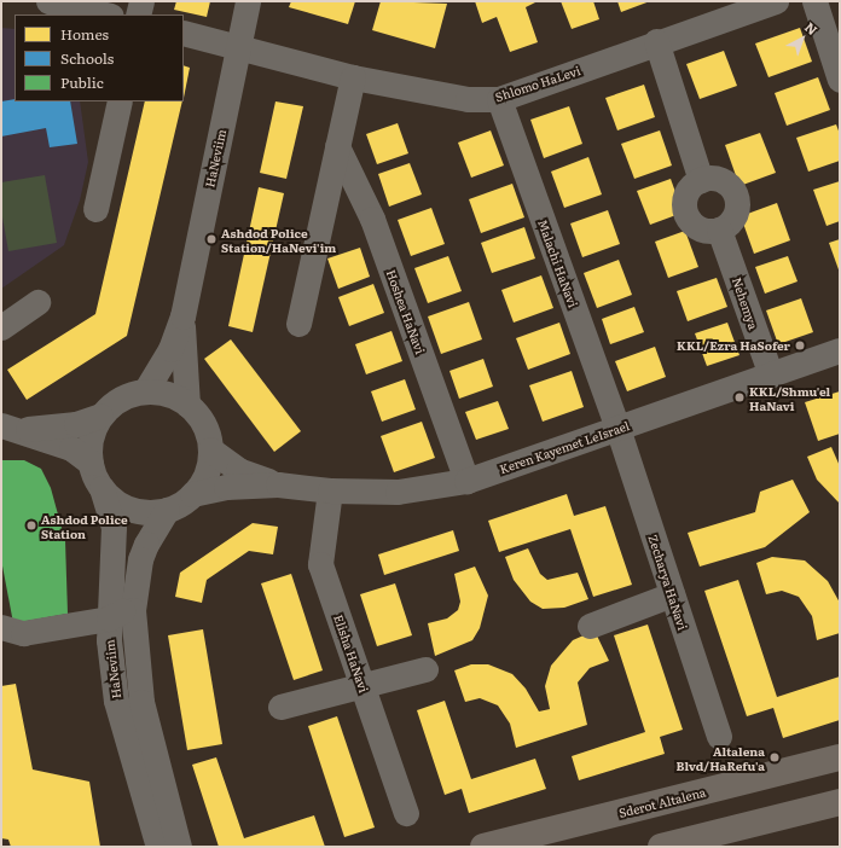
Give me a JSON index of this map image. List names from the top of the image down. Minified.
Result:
{"streets":{"main road":["Sderot Altalena"],"street":["Shlomo HaLevi","HaNeviim","Malachi HaNavi","Nehemya","Hoshea HaNavi","Keren Kayemet LeIsrael","Zecharya HaNavi","Elisha HaNavi"]},"crossings":[["Shlomo HaLevi","HaNeviim"],["Shlomo HaLevi","Malachi HaNavi"],["HaNeviim","Keren Kayemet LeIsrael"],["Malachi HaNavi","Keren Kayemet LeIsrael"],["Malachi HaNavi","Zecharya HaNavi"],["Nehemya","Keren Kayemet LeIsrael"],["Hoshea HaNavi","Keren Kayemet LeIsrael"],["Keren Kayemet LeIsrael","Zecharya HaNavi"],["Keren Kayemet LeIsrael","Elisha HaNavi"]],"places":["Ashdod Police Station/HaNevi'im","KKL/Ezra HaSofer","KKL/Shmu'el HaNavi","Ashdod Police Station","Altalena Blvd/HaRefu'a"],"legend":["Homes","Schools","Public"],"north":"top right"}
